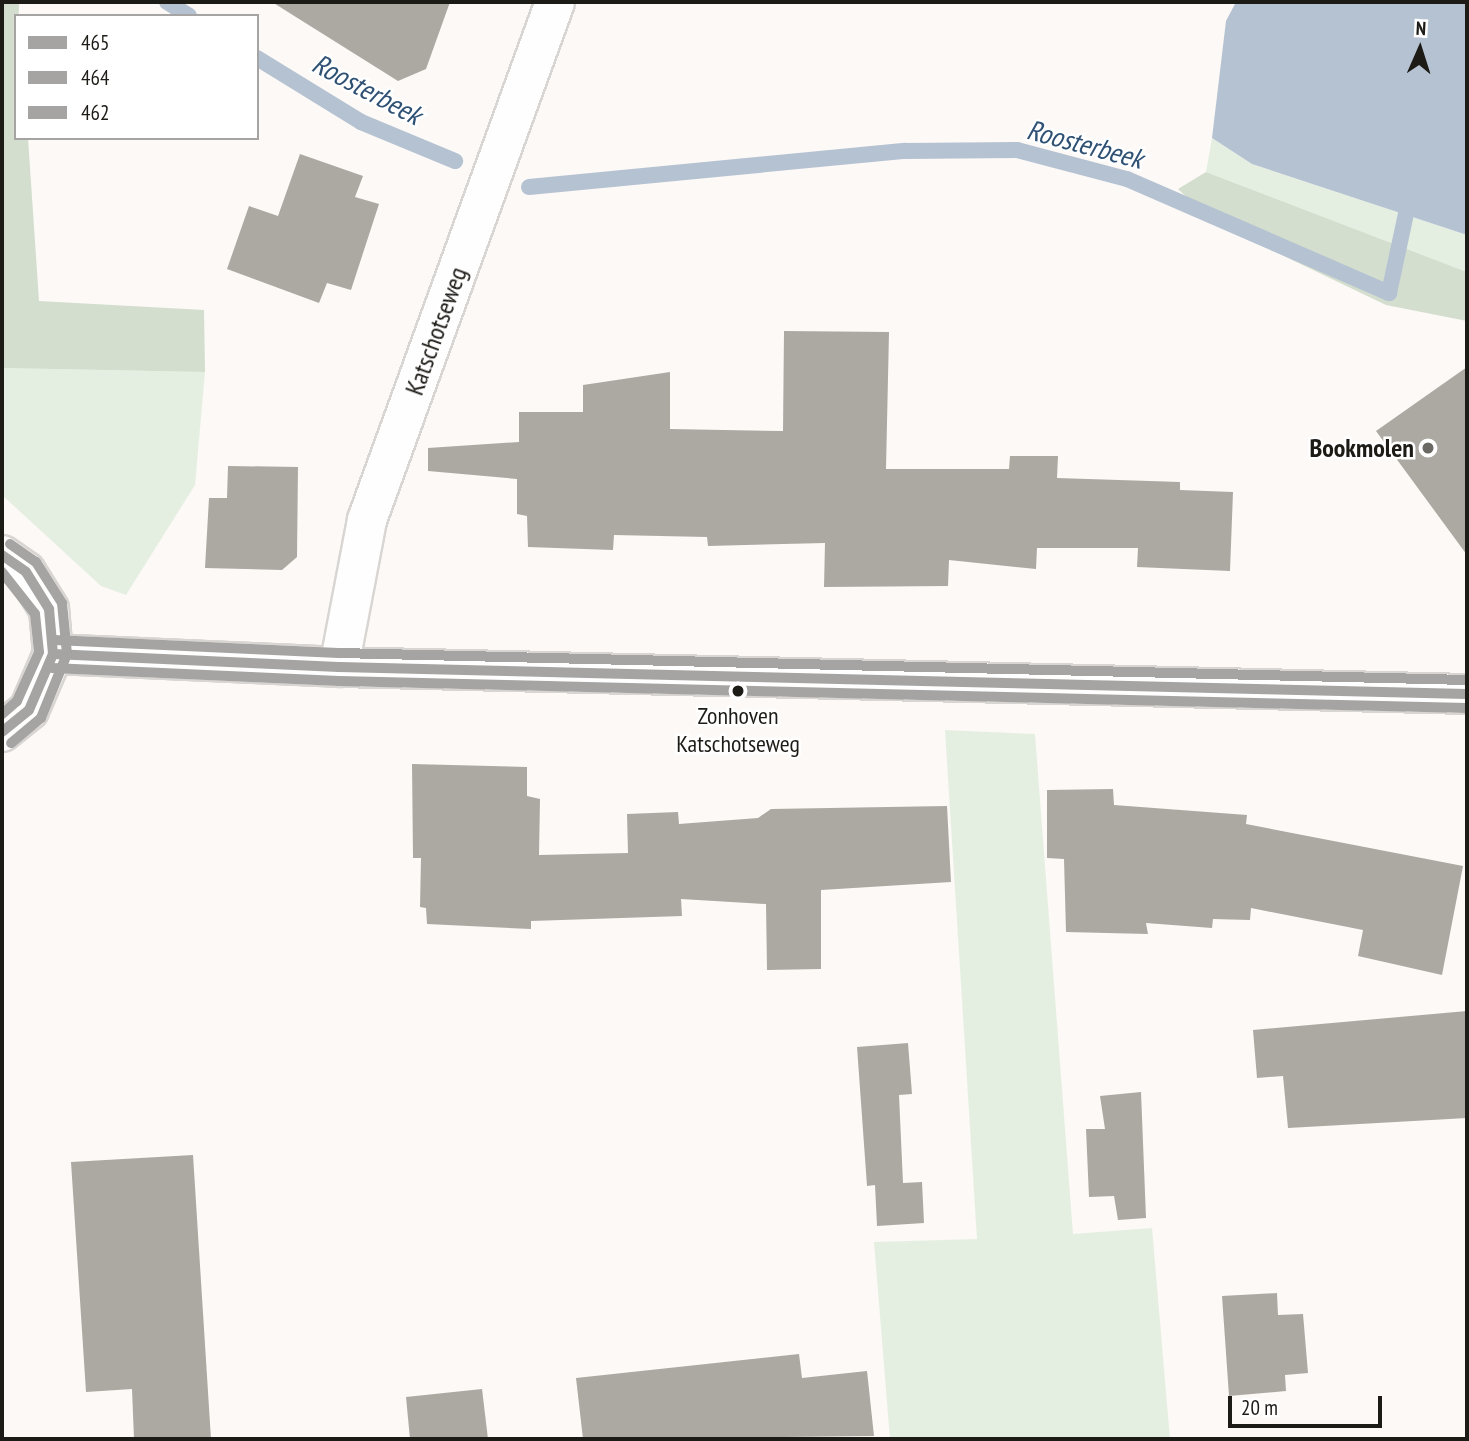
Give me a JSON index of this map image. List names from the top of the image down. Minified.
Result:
{"streets":{"street":["Katschotseweg"]},"water":["Roosterbeek"],"places":["Bookmolen","Zonhoven Katschotseweg"],"lines":["transit line 462","transit line 465","transit line 464"],"legend":["465","464","462"],"scale_bar":"20 m","north":"top"}
